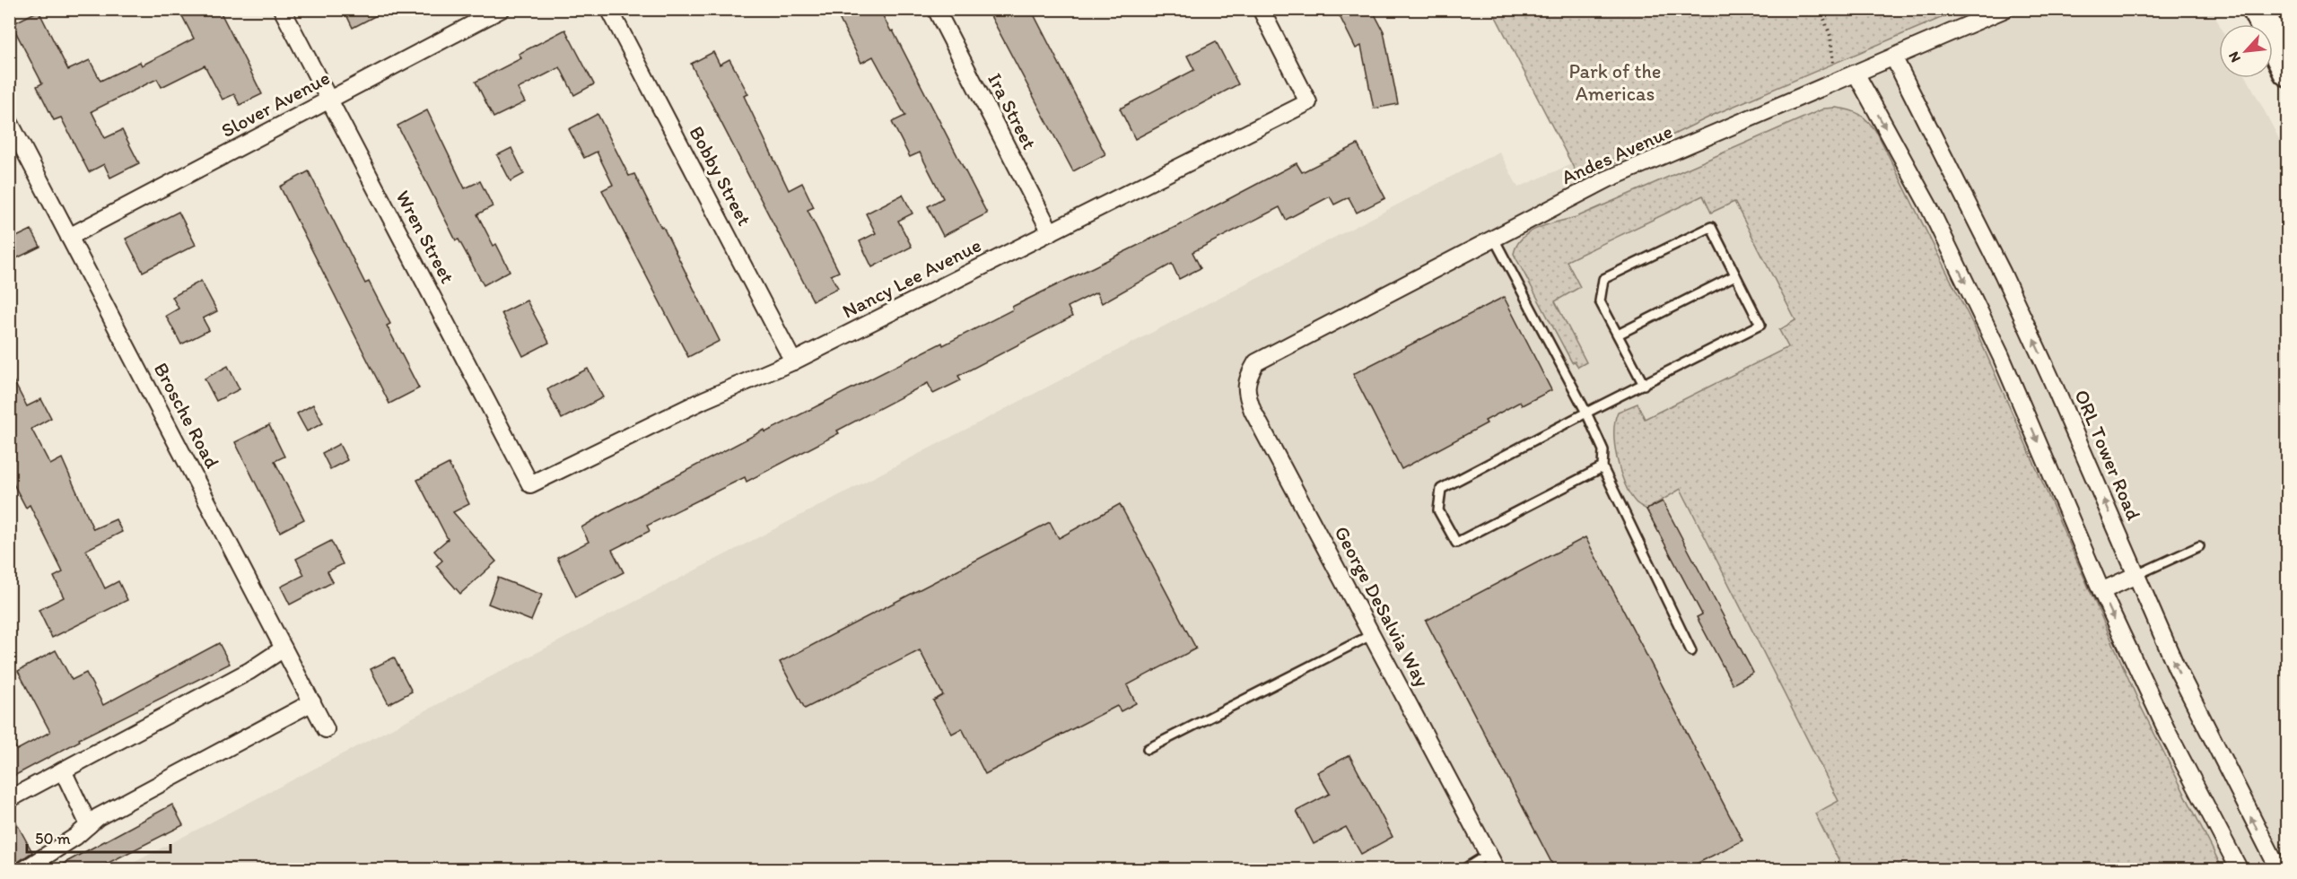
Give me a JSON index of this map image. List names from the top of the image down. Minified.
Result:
{"streets":{"street":["Slover Avenue","Ira Street","Andes Avenue","Bobby Street","Wren Street","Nancy Lee Avenue","Brosche Road","ORL Tower Road","George DeSalvia Way"]},"crossings":[["Slover Avenue","Wren Street"],["Slover Avenue","Brosche Road"],["Ira Street","Nancy Lee Avenue"],["Andes Avenue","ORL Tower Road"],["Andes Avenue","George DeSalvia Way"],["Bobby Street","Nancy Lee Avenue"],["Wren Street","Nancy Lee Avenue"]],"parks":["Park of the Americas"],"scale_bar":"50 m","north":"bottom left"}
